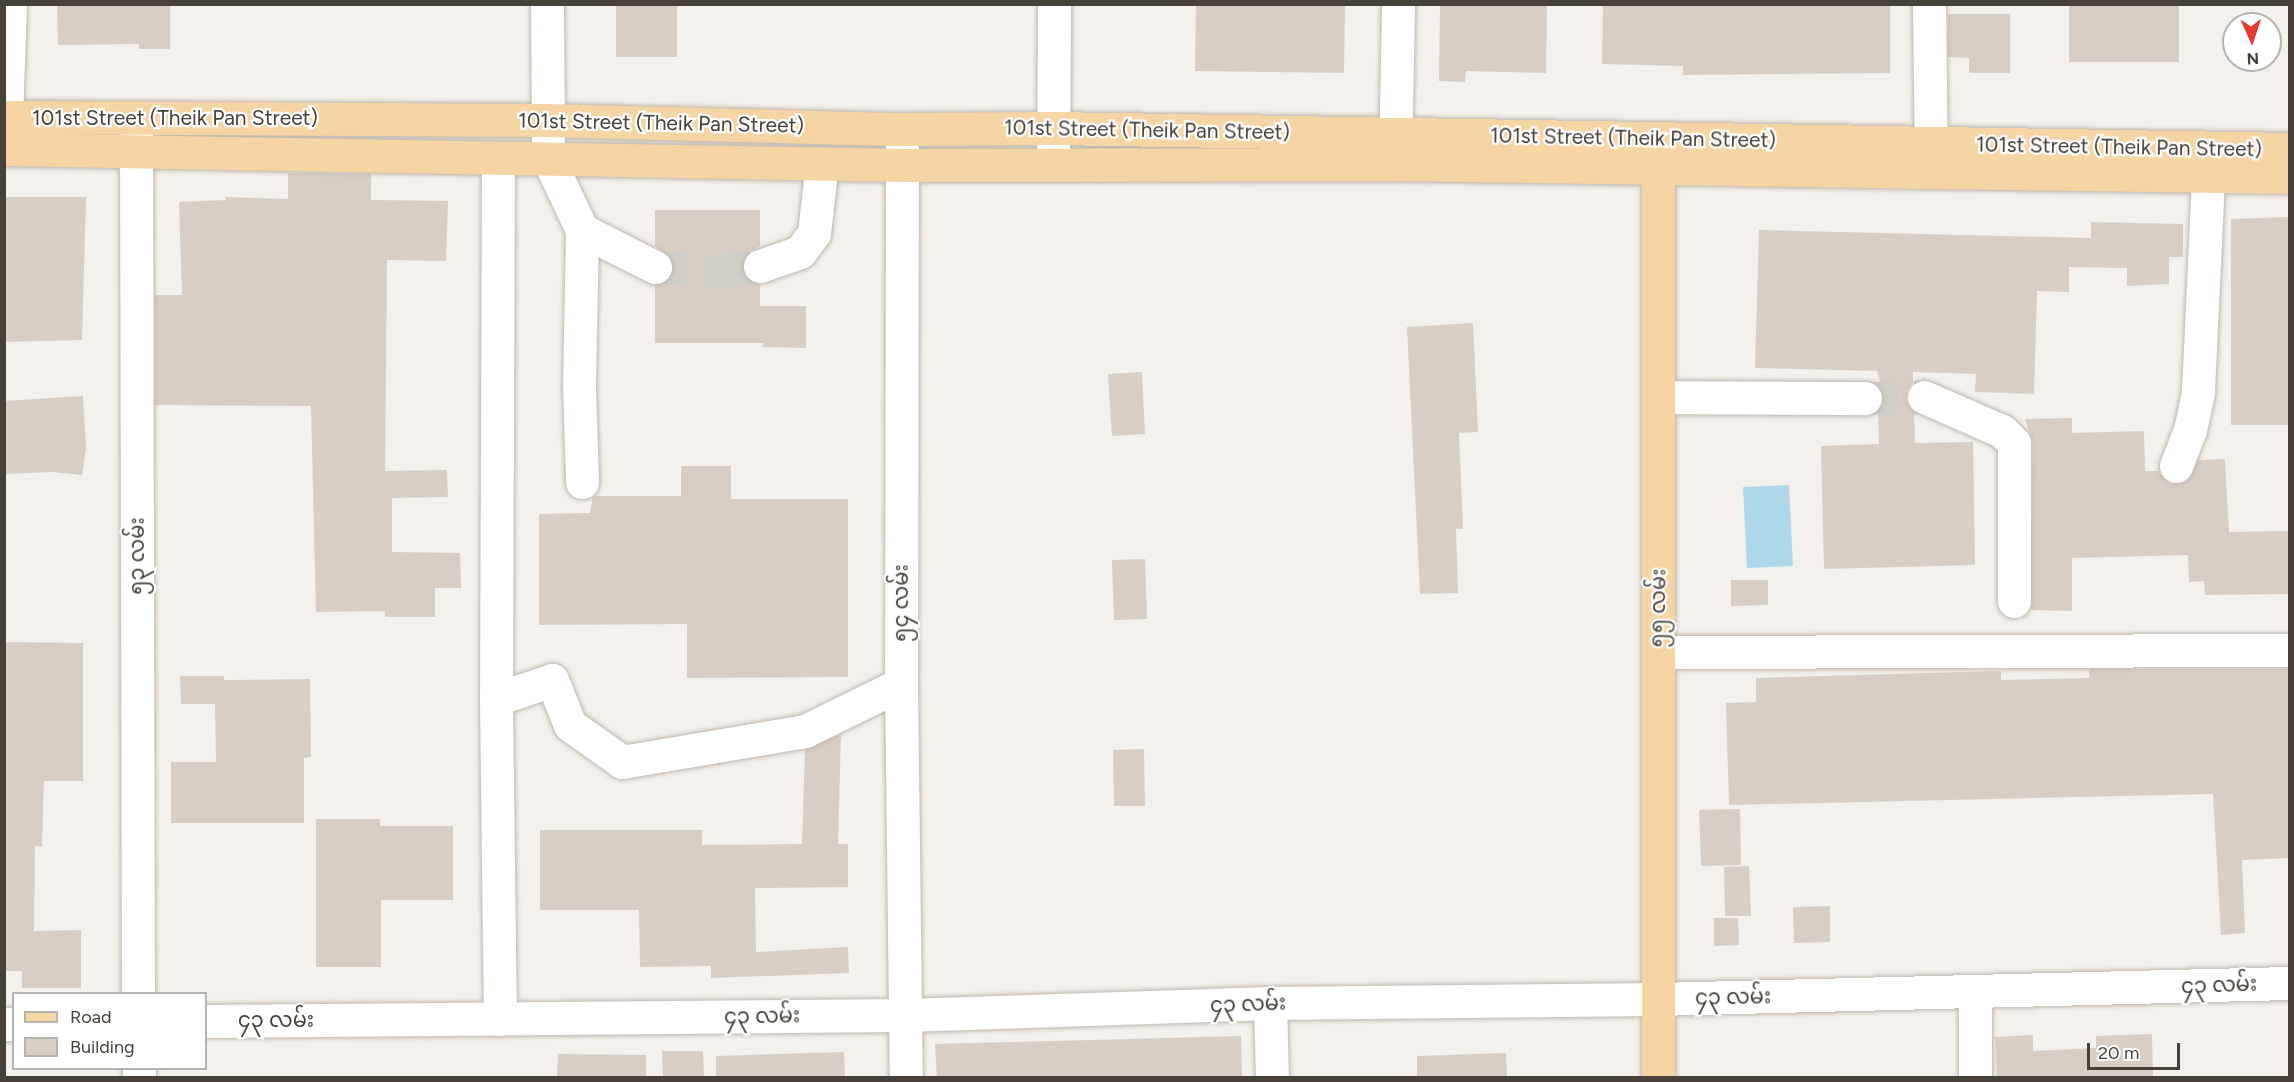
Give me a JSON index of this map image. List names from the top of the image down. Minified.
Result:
{"streets":{"main road":["101st Street (Theik Pan Street)","၅၅ လမ်း"],"street":["၅၃ လမ်း","၅၄ လမ်း","၄၃ လမ်း"]},"crossings":[["101st Street (Theik Pan Street)","၅၃ လမ်း"],["101st Street (Theik Pan Street)","၅၄ လမ်း"],["101st Street (Theik Pan Street)","၅၅ လမ်း"],["၅၄ လမ်း","၄၃ လမ်း"],["၅၅ လမ်း","၄၃ လမ်း"]],"legend":["Road","Building"],"scale_bar":"20 m","north":"bottom"}
